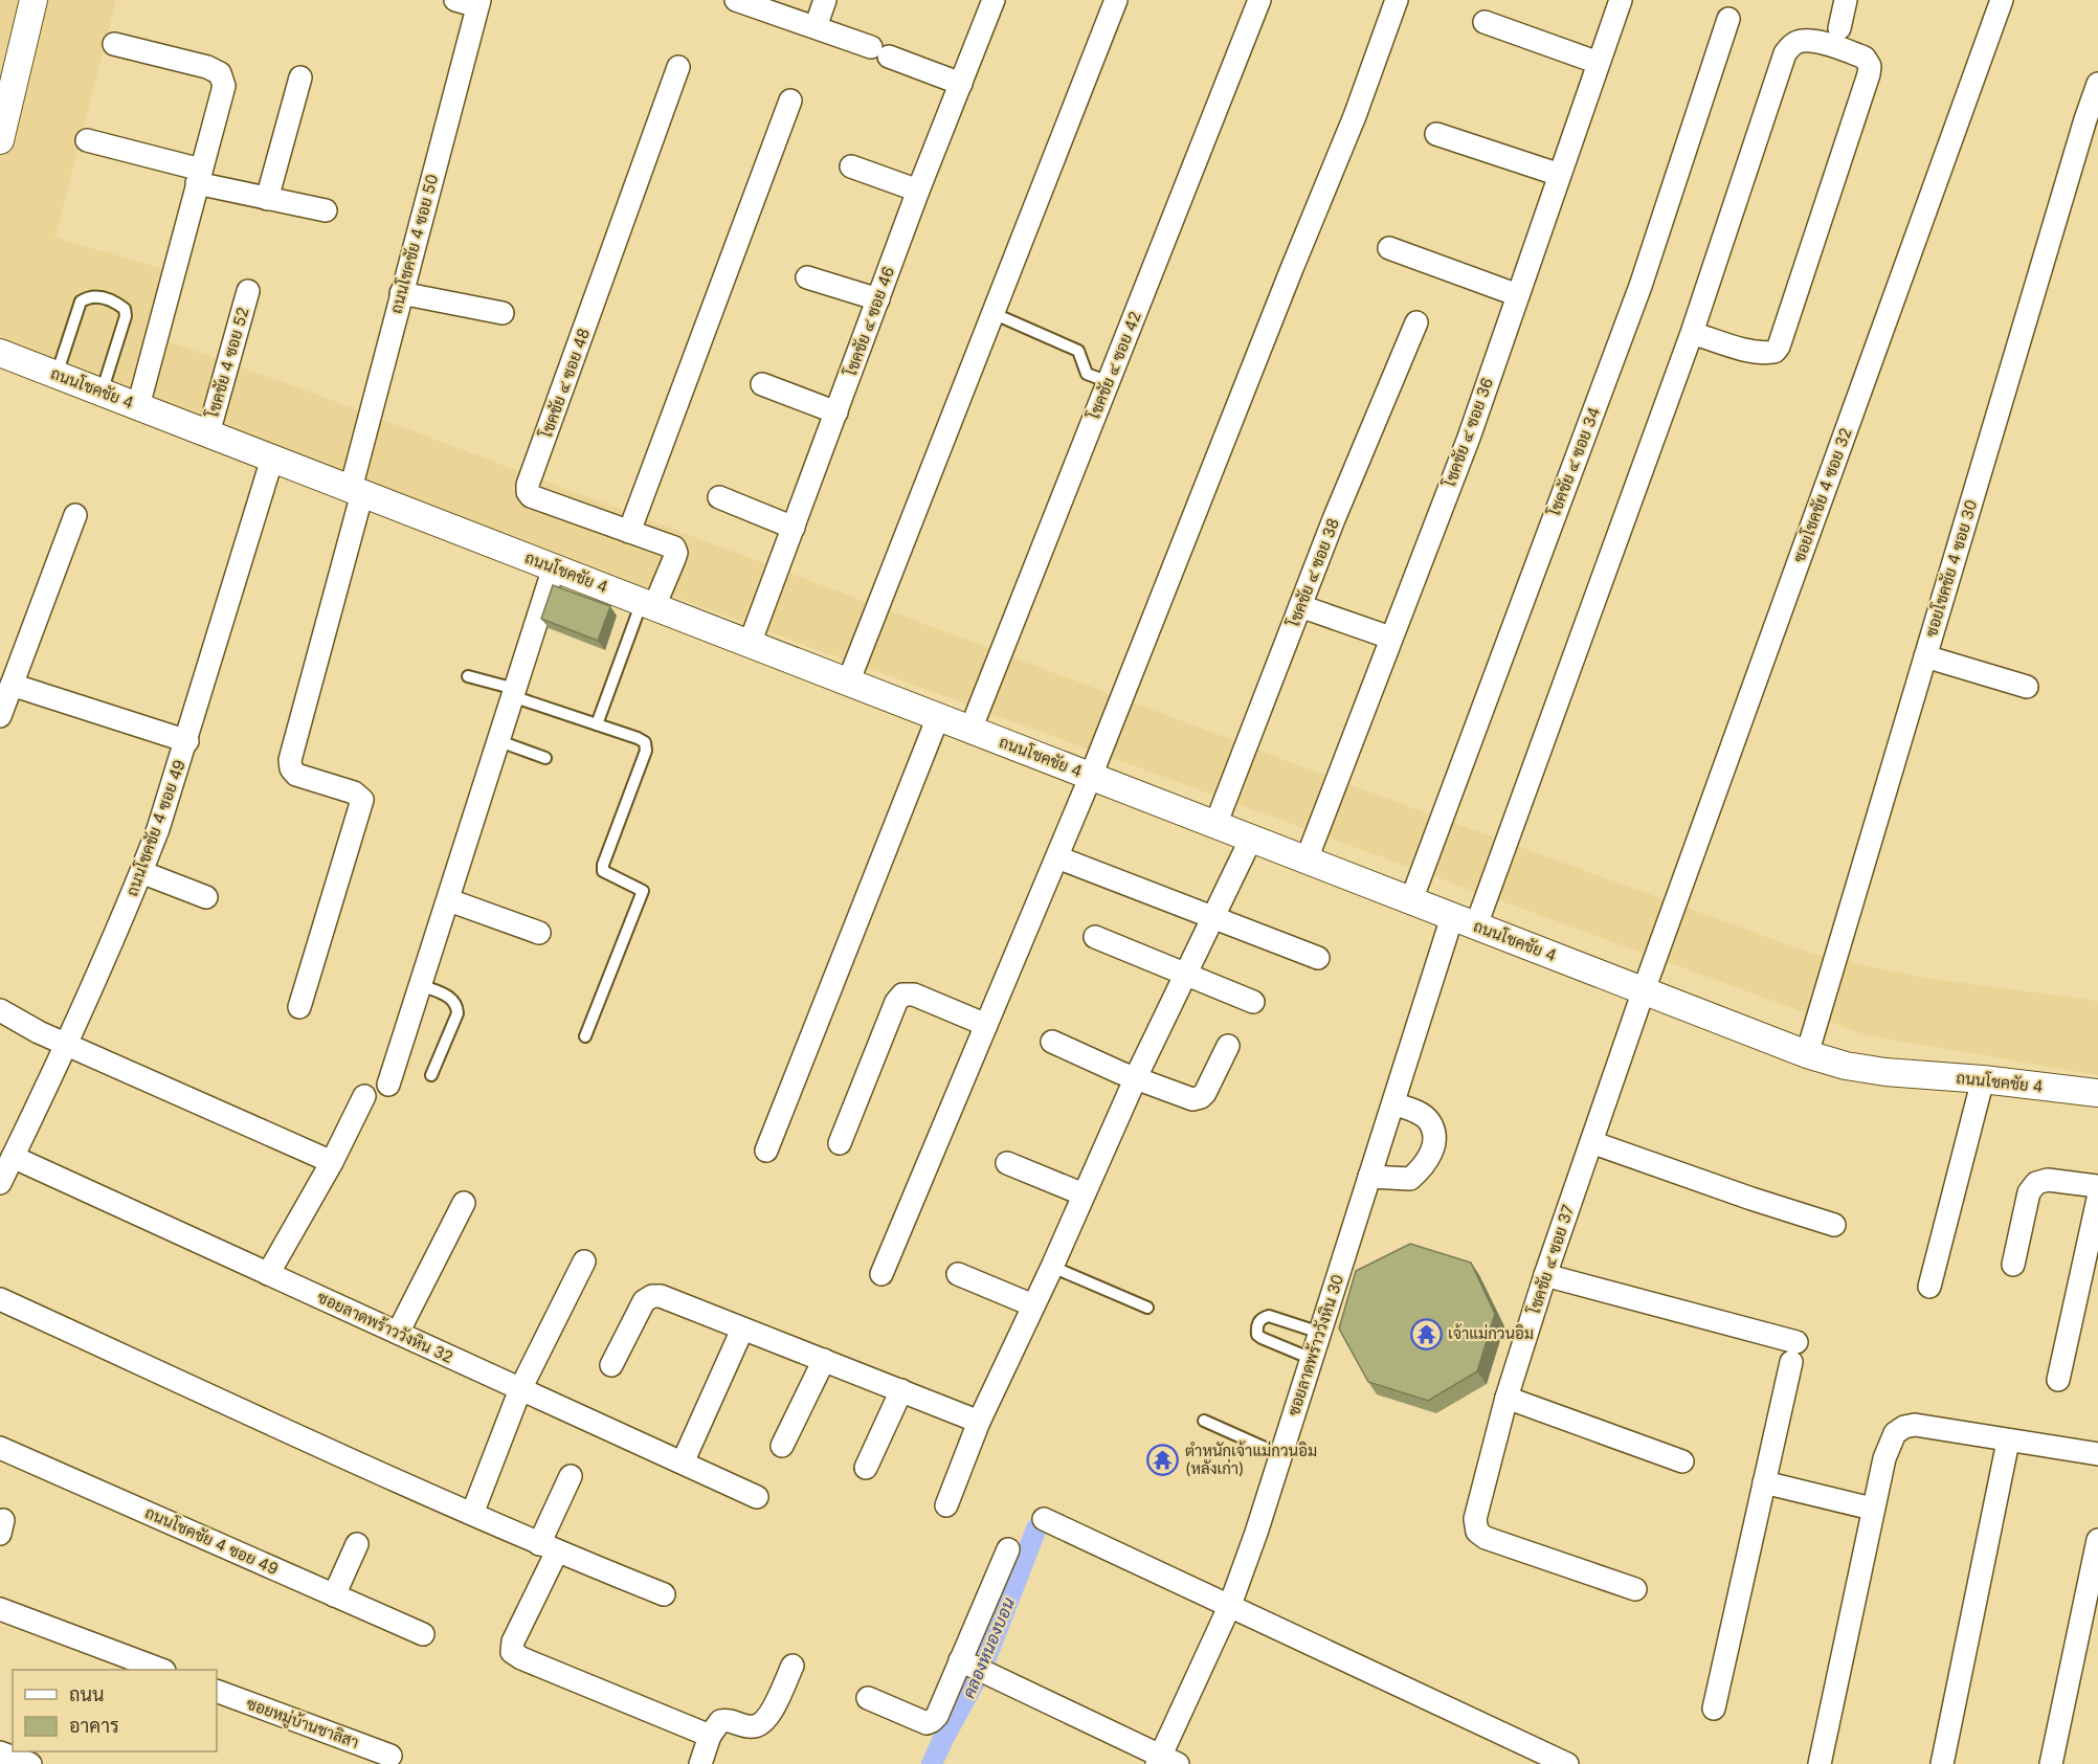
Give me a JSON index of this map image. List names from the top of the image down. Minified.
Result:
{"streets":{"street":["ถนนโชคชัย 4 ซอย 50","โชคชัย ๔ ซอย 46","โชคชัย 4 ซอย 52","โชคชัย ๔ ซอย 42","โชคชัย ๔ ซอย 48","ถนนโชคชัย 4","โชคชัย ๔ ซอย 36","โชคชัย ๔ ซอย 34","ซอยโชคชัย 4 ซอย 32","ซอยโชคชัย 4 ซอย 30","โชคชัย ๔ ซอย 38","ถนนโชคชัย 4 ซอย 49","โชคชัย ๔ ซอย 37","ซอยลาดพร้าววังหิน 32","ซอยลาดพร้าววังหิน 30","ซอยหมู่บ้านชาลิสา"]},"crossings":[["ถนนโชคชัย 4 ซอย 50","ถนนโชคชัย 4"],["โชคชัย ๔ ซอย 46","ถนนโชคชัย 4"],["โชคชัย 4 ซอย 52","ถนนโชคชัย 4"],["โชคชัย ๔ ซอย 42","ถนนโชคชัย 4"],["โชคชัย ๔ ซอย 48","ถนนโชคชัย 4"],["ถนนโชคชัย 4","โชคชัย ๔ ซอย 36"],["ถนนโชคชัย 4","โชคชัย ๔ ซอย 34"],["ถนนโชคชัย 4","ซอยโชคชัย 4 ซอย 32"],["ถนนโชคชัย 4","ซอยโชคชัย 4 ซอย 30"],["ถนนโชคชัย 4","โชคชัย ๔ ซอย 38"],["ถนนโชคชัย 4","ถนนโชคชัย 4 ซอย 49"],["ถนนโชคชัย 4","โชคชัย ๔ ซอย 37"],["ถนนโชคชัย 4","ซอยลาดพร้าววังหิน 30"],["ซอยโชคชัย 4 ซอย 32","โชคชัย ๔ ซอย 37"],["ถนนโชคชัย 4 ซอย 49","ซอยลาดพร้าววังหิน 32"]],"water":["คลองหนองบอน"],"places":{"temple":["เจ้าแม่กวนอิม","ตำหนักเจ้าแม่กวนอิม (หลังเก่า)"]},"legend":["ถนน","อาคาร"]}
